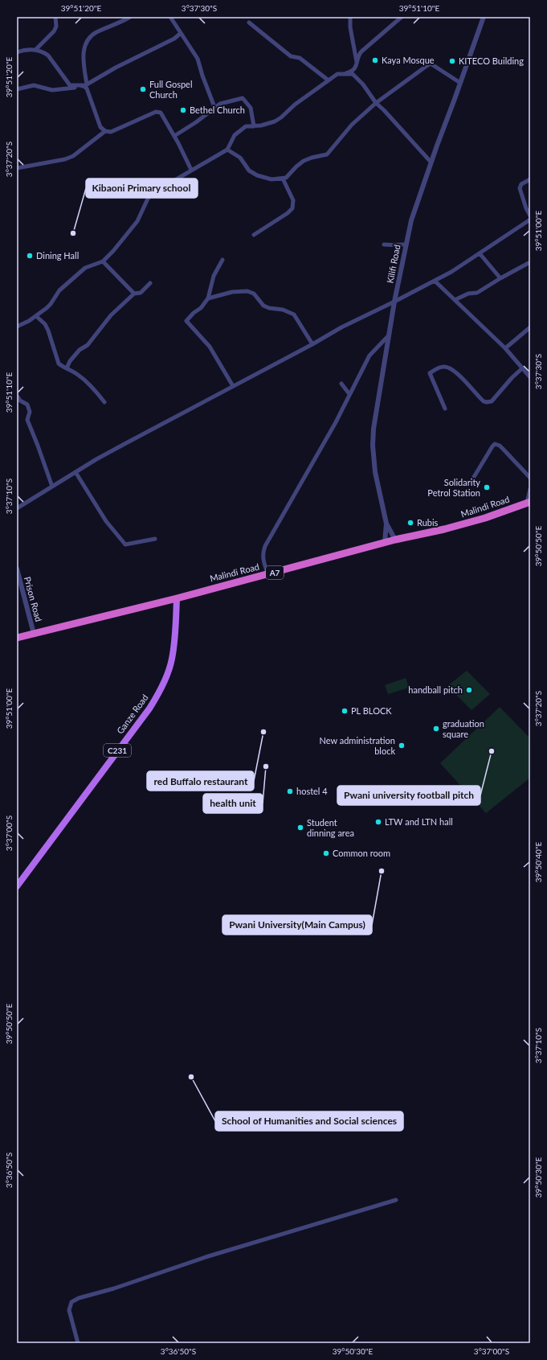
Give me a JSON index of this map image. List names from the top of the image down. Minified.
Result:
{"streets":{"highway":["Malindi Road","A7"],"main road":["Ganze Road","C231"],"street":["Kilifi Road","Prison Road"]},"crossings":[["Kilifi Road","Malindi Road"],["Malindi Road","Prison Road"],["Malindi Road","Ganze Road"]],"places":["Kaya Mosque","KITECO Building","Full Gospel Church","Bethel Church","Kibaoni Primary school","Dining Hall","Solidarity Petrol Station","Rubis","handball pitch","PL BLOCK","graduation square","red Buffalo restaurant","New administration block","Pwani university football pitch","health unit","hostel 4","LTW and LTN hall","Student dinning area","Common room","Pwani University(Main Campus)","School of Humanities and Social sciences"],"coordinates":["39°51'20\"E","3°37'30\"S","39°51'10\"E","3°37'20\"S","39°51'00\"E","3°37'10\"S","39°50'50\"E","3°37'00\"S","39°50'40\"E","3°36'50\"S","39°50'30\"E"]}
